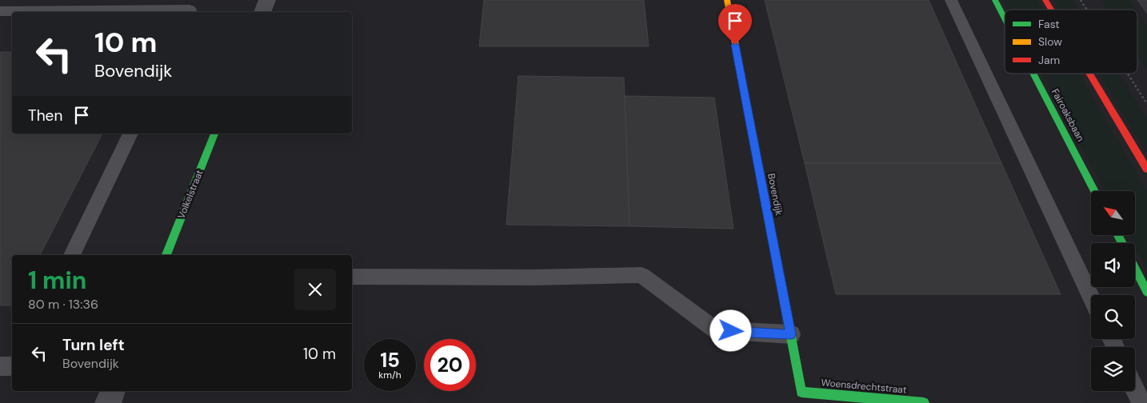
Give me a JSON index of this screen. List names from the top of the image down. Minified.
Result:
{"streets":{"street":["Fairoaksbaan","Volkelstraat","Bovendijk","Woensdrechtstraat"]},"crossings":[["Bovendijk","Woensdrechtstraat"]],"legend":["Fast","Slow","Jam"],"north":"top left","page":{"turn":["10 m","Bovendijk"],"then":"Then","heading":["1 min","80 m · 13:36"],"list":[{"name":"Turn left","note":"Bovendijk","value":"10 m"}],"speed":"15 km/h","limit":"20"}}
